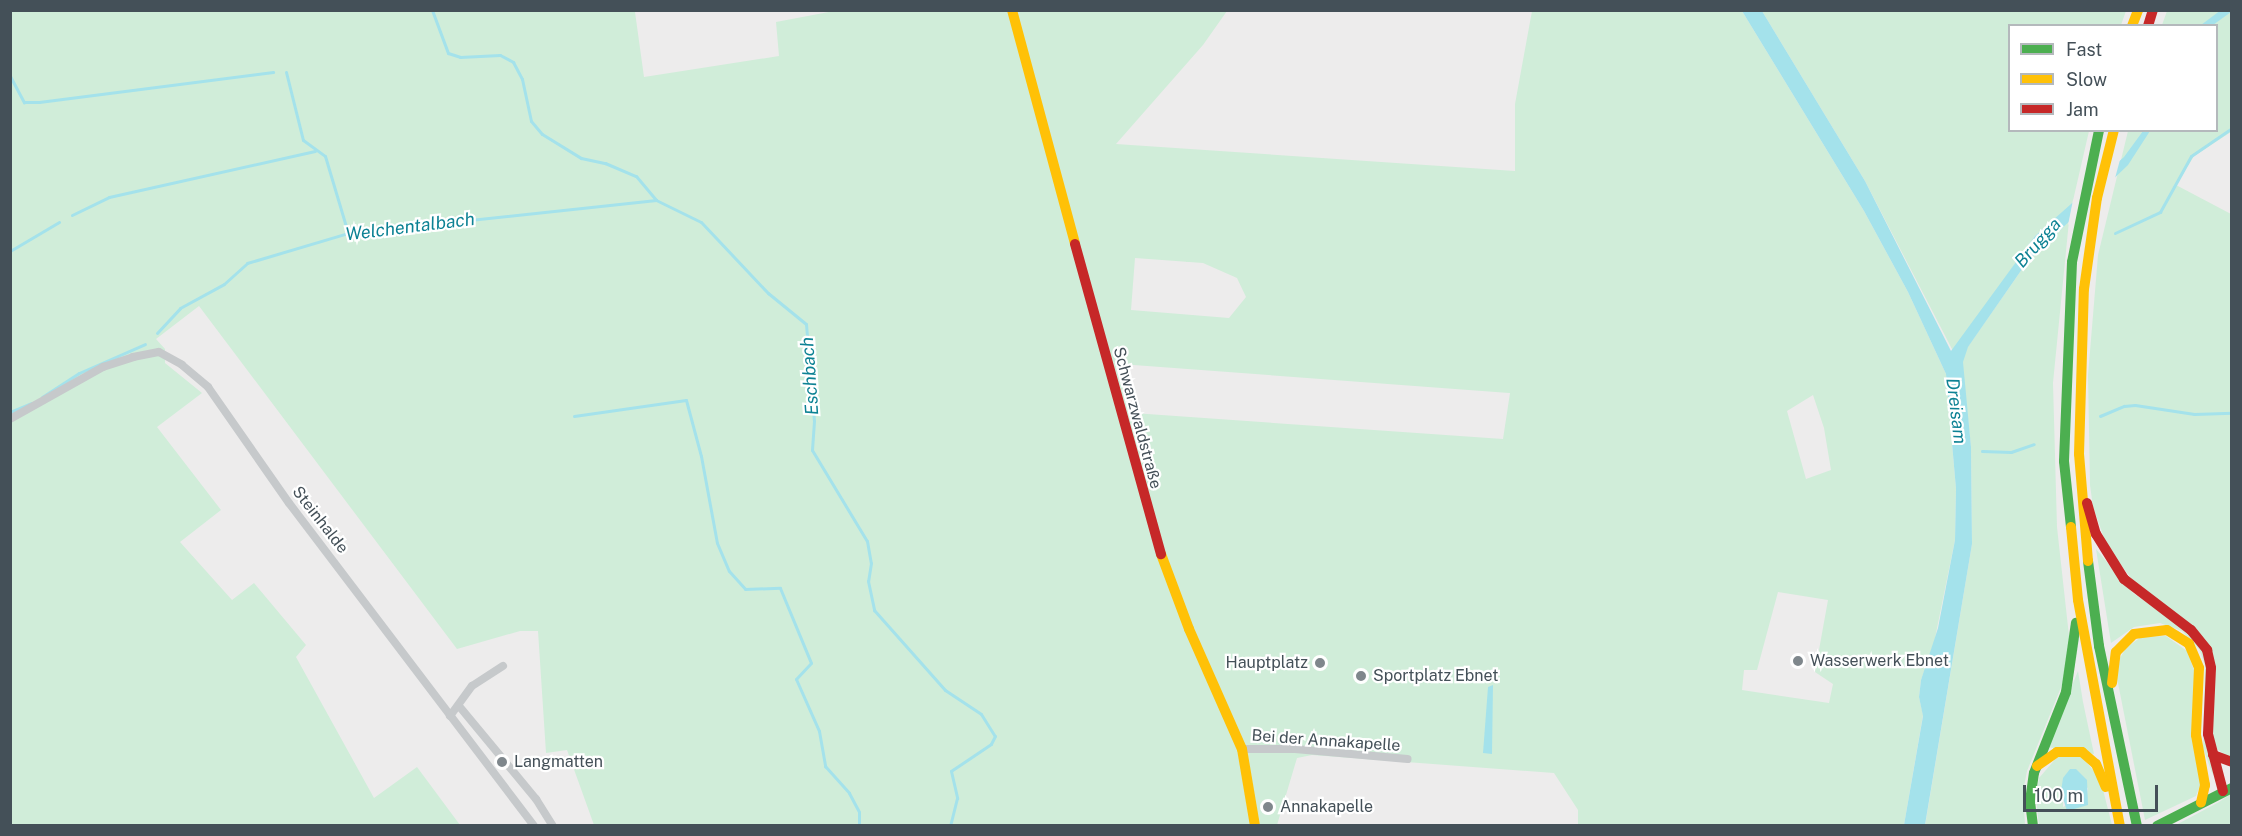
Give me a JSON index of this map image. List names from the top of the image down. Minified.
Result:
{"streets":{"main road":["Schwarzwaldstraße"],"street":["Steinhalde","Bei der Annakapelle"]},"crossings":[["Schwarzwaldstraße","Bei der Annakapelle"]],"water":["Welchentalbach","Brugga","Eschbach","Dreisam"],"places":["Wasserwerk Ebnet","Hauptplatz","Sportplatz Ebnet","Langmatten","Annakapelle"],"legend":["Fast","Slow","Jam"],"scale_bar":"100 m"}
